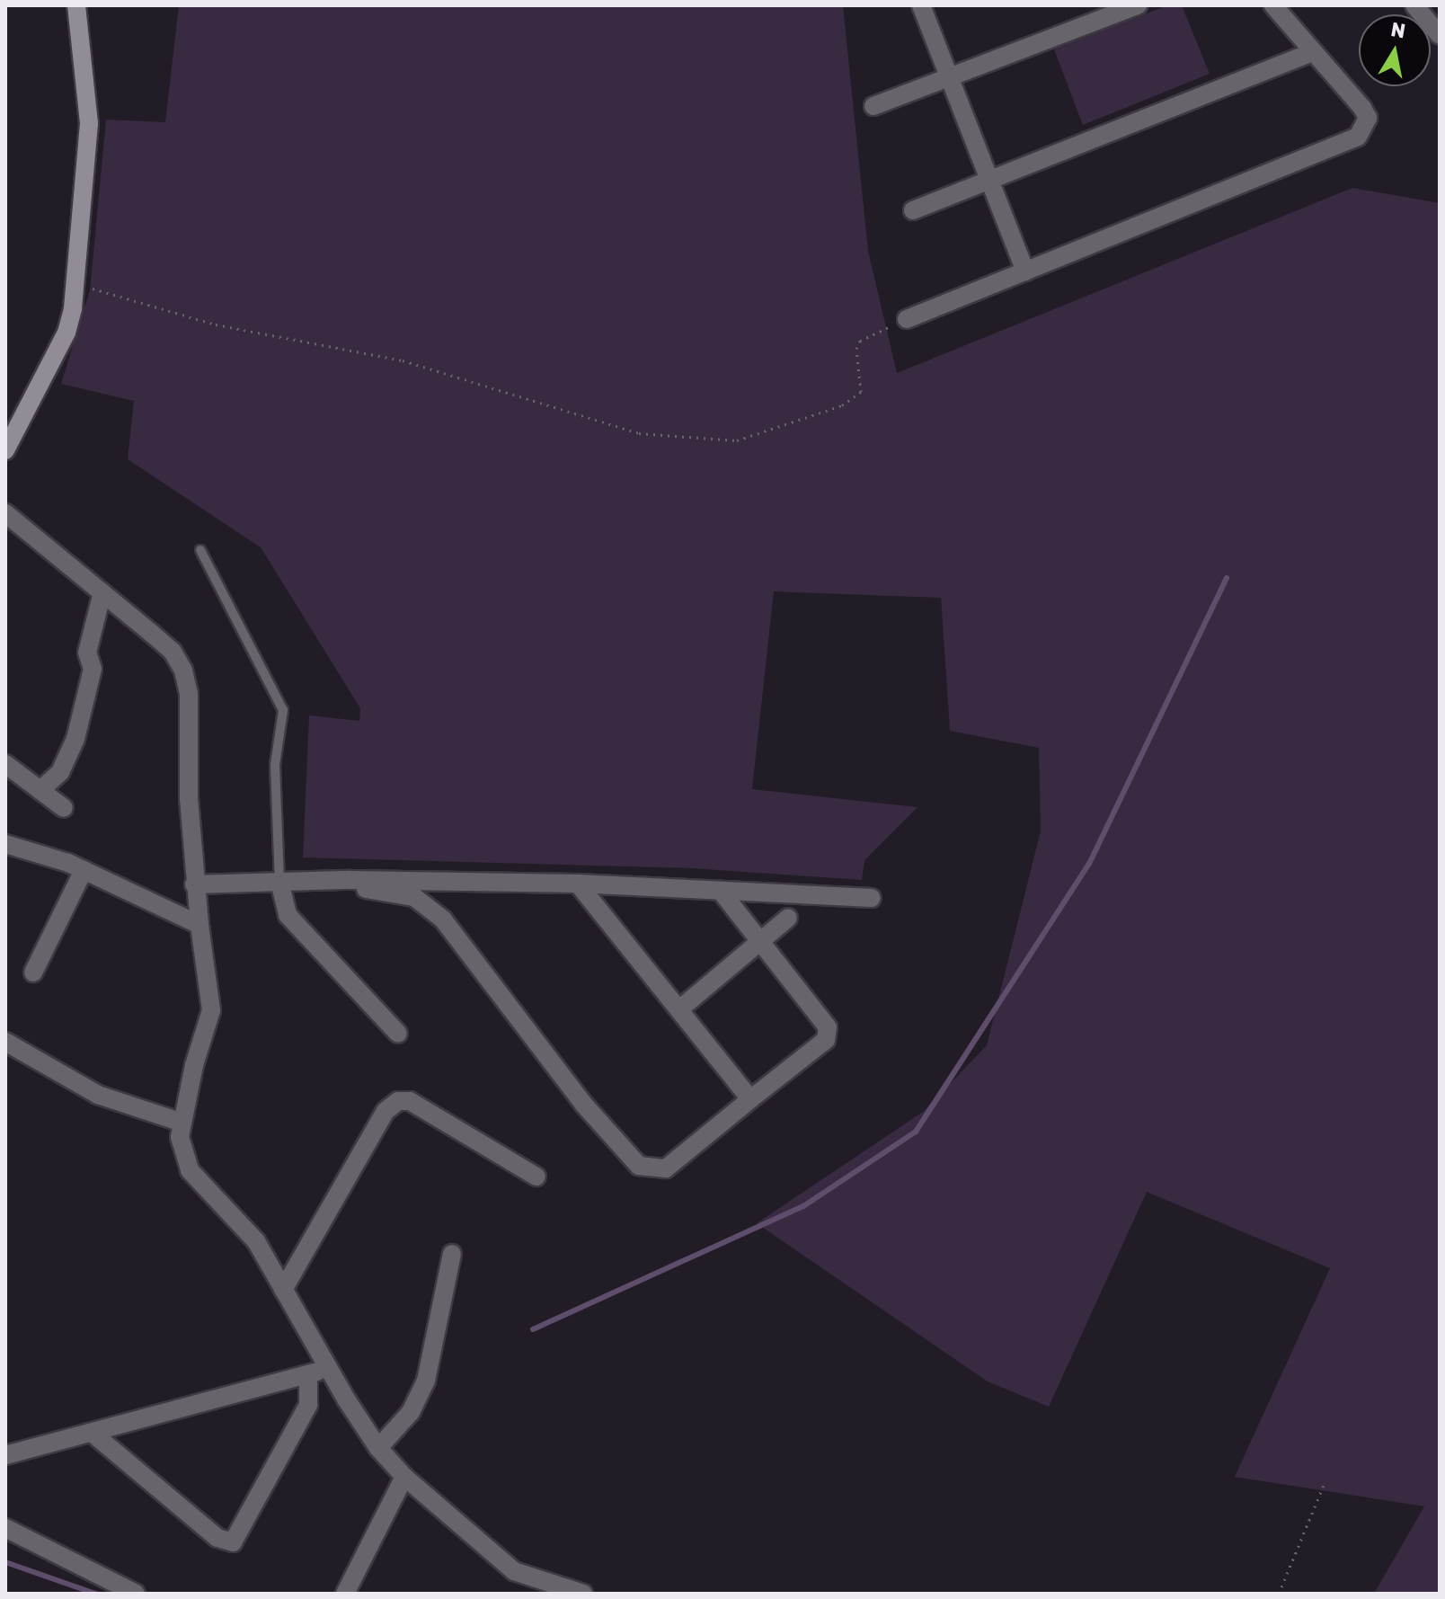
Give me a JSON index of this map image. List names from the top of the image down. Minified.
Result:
{"north":"top"}
